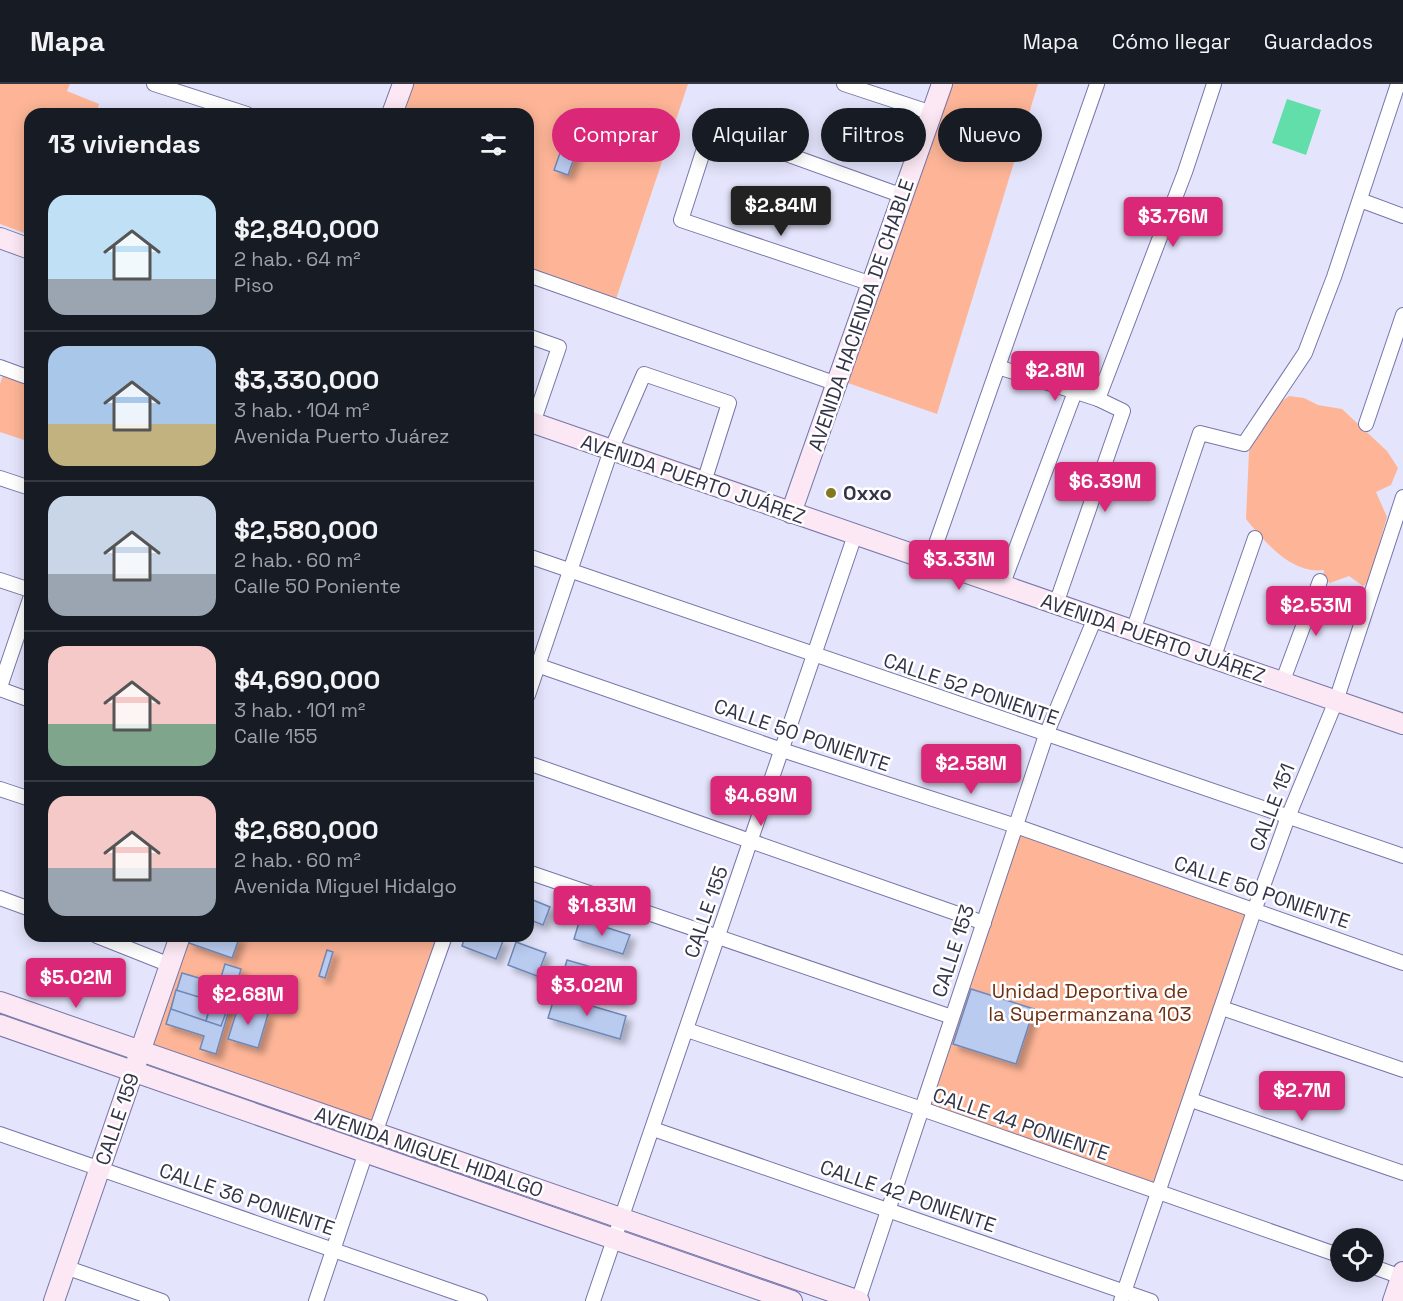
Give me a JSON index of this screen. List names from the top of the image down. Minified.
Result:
{"streets":{"street":["AVENIDA HACIENDA DE CHABLE","AVENIDA PUERTO JUÁREZ","CALLE 52 PONIENTE","CALLE 50 PONIENTE","CALLE 151","CALLE 155","CALLE 153","CALLE 159","CALLE 44 PONIENTE","AVENIDA MIGUEL HIDALGO","CALLE 42 PONIENTE","CALLE 36 PONIENTE"]},"crossings":[["AVENIDA HACIENDA DE CHABLE","AVENIDA PUERTO JUÁREZ"],["AVENIDA PUERTO JUÁREZ","CALLE 151"],["AVENIDA PUERTO JUÁREZ","CALLE 155"],["AVENIDA PUERTO JUÁREZ","CALLE 153"],["CALLE 52 PONIENTE","CALLE 151"],["CALLE 52 PONIENTE","CALLE 155"],["CALLE 52 PONIENTE","CALLE 153"],["CALLE 50 PONIENTE","CALLE 151"],["CALLE 50 PONIENTE","CALLE 155"],["CALLE 50 PONIENTE","CALLE 153"],["CALLE 151","CALLE 44 PONIENTE"],["CALLE 151","CALLE 42 PONIENTE"],["CALLE 155","CALLE 44 PONIENTE"],["CALLE 155","AVENIDA MIGUEL HIDALGO"],["CALLE 155","CALLE 42 PONIENTE"],["CALLE 153","CALLE 44 PONIENTE"],["CALLE 153","AVENIDA MIGUEL HIDALGO"],["CALLE 153","CALLE 42 PONIENTE"],["CALLE 159","AVENIDA MIGUEL HIDALGO"],["CALLE 159","CALLE 36 PONIENTE"]],"parks":["Unidad Deportiva de la Supermanzana 103"],"places":["Oxxo"],"page":{"header":"Mapa","nav":["Mapa","Cómo llegar","Guardados"],"chip":["Comprar","Alquilar","Filtros","Nuevo"],"heading":"13 viviendas","list":[{"name":"$2,840,000","note":"2 hab. · 64 m² · Piso"},{"name":"$3,330,000","note":"3 hab. · 104 m² · Avenida Puerto Juárez"},{"name":"$2,580,000","note":"2 hab. · 60 m² · Calle 50 Poniente"},{"name":"$4,690,000","note":"3 hab. · 101 m² · Calle 155"},{"name":"$2,680,000","note":"2 hab. · 60 m² · Avenida Miguel Hidalgo"}],"price":["$2.84M","$3.76M","$2.8M","$6.39M","$3.33M","$2.53M","$2.58M","$4.69M","$1.83M","$5.02M","$3.02M","$2.68M","$2.7M"]}}
